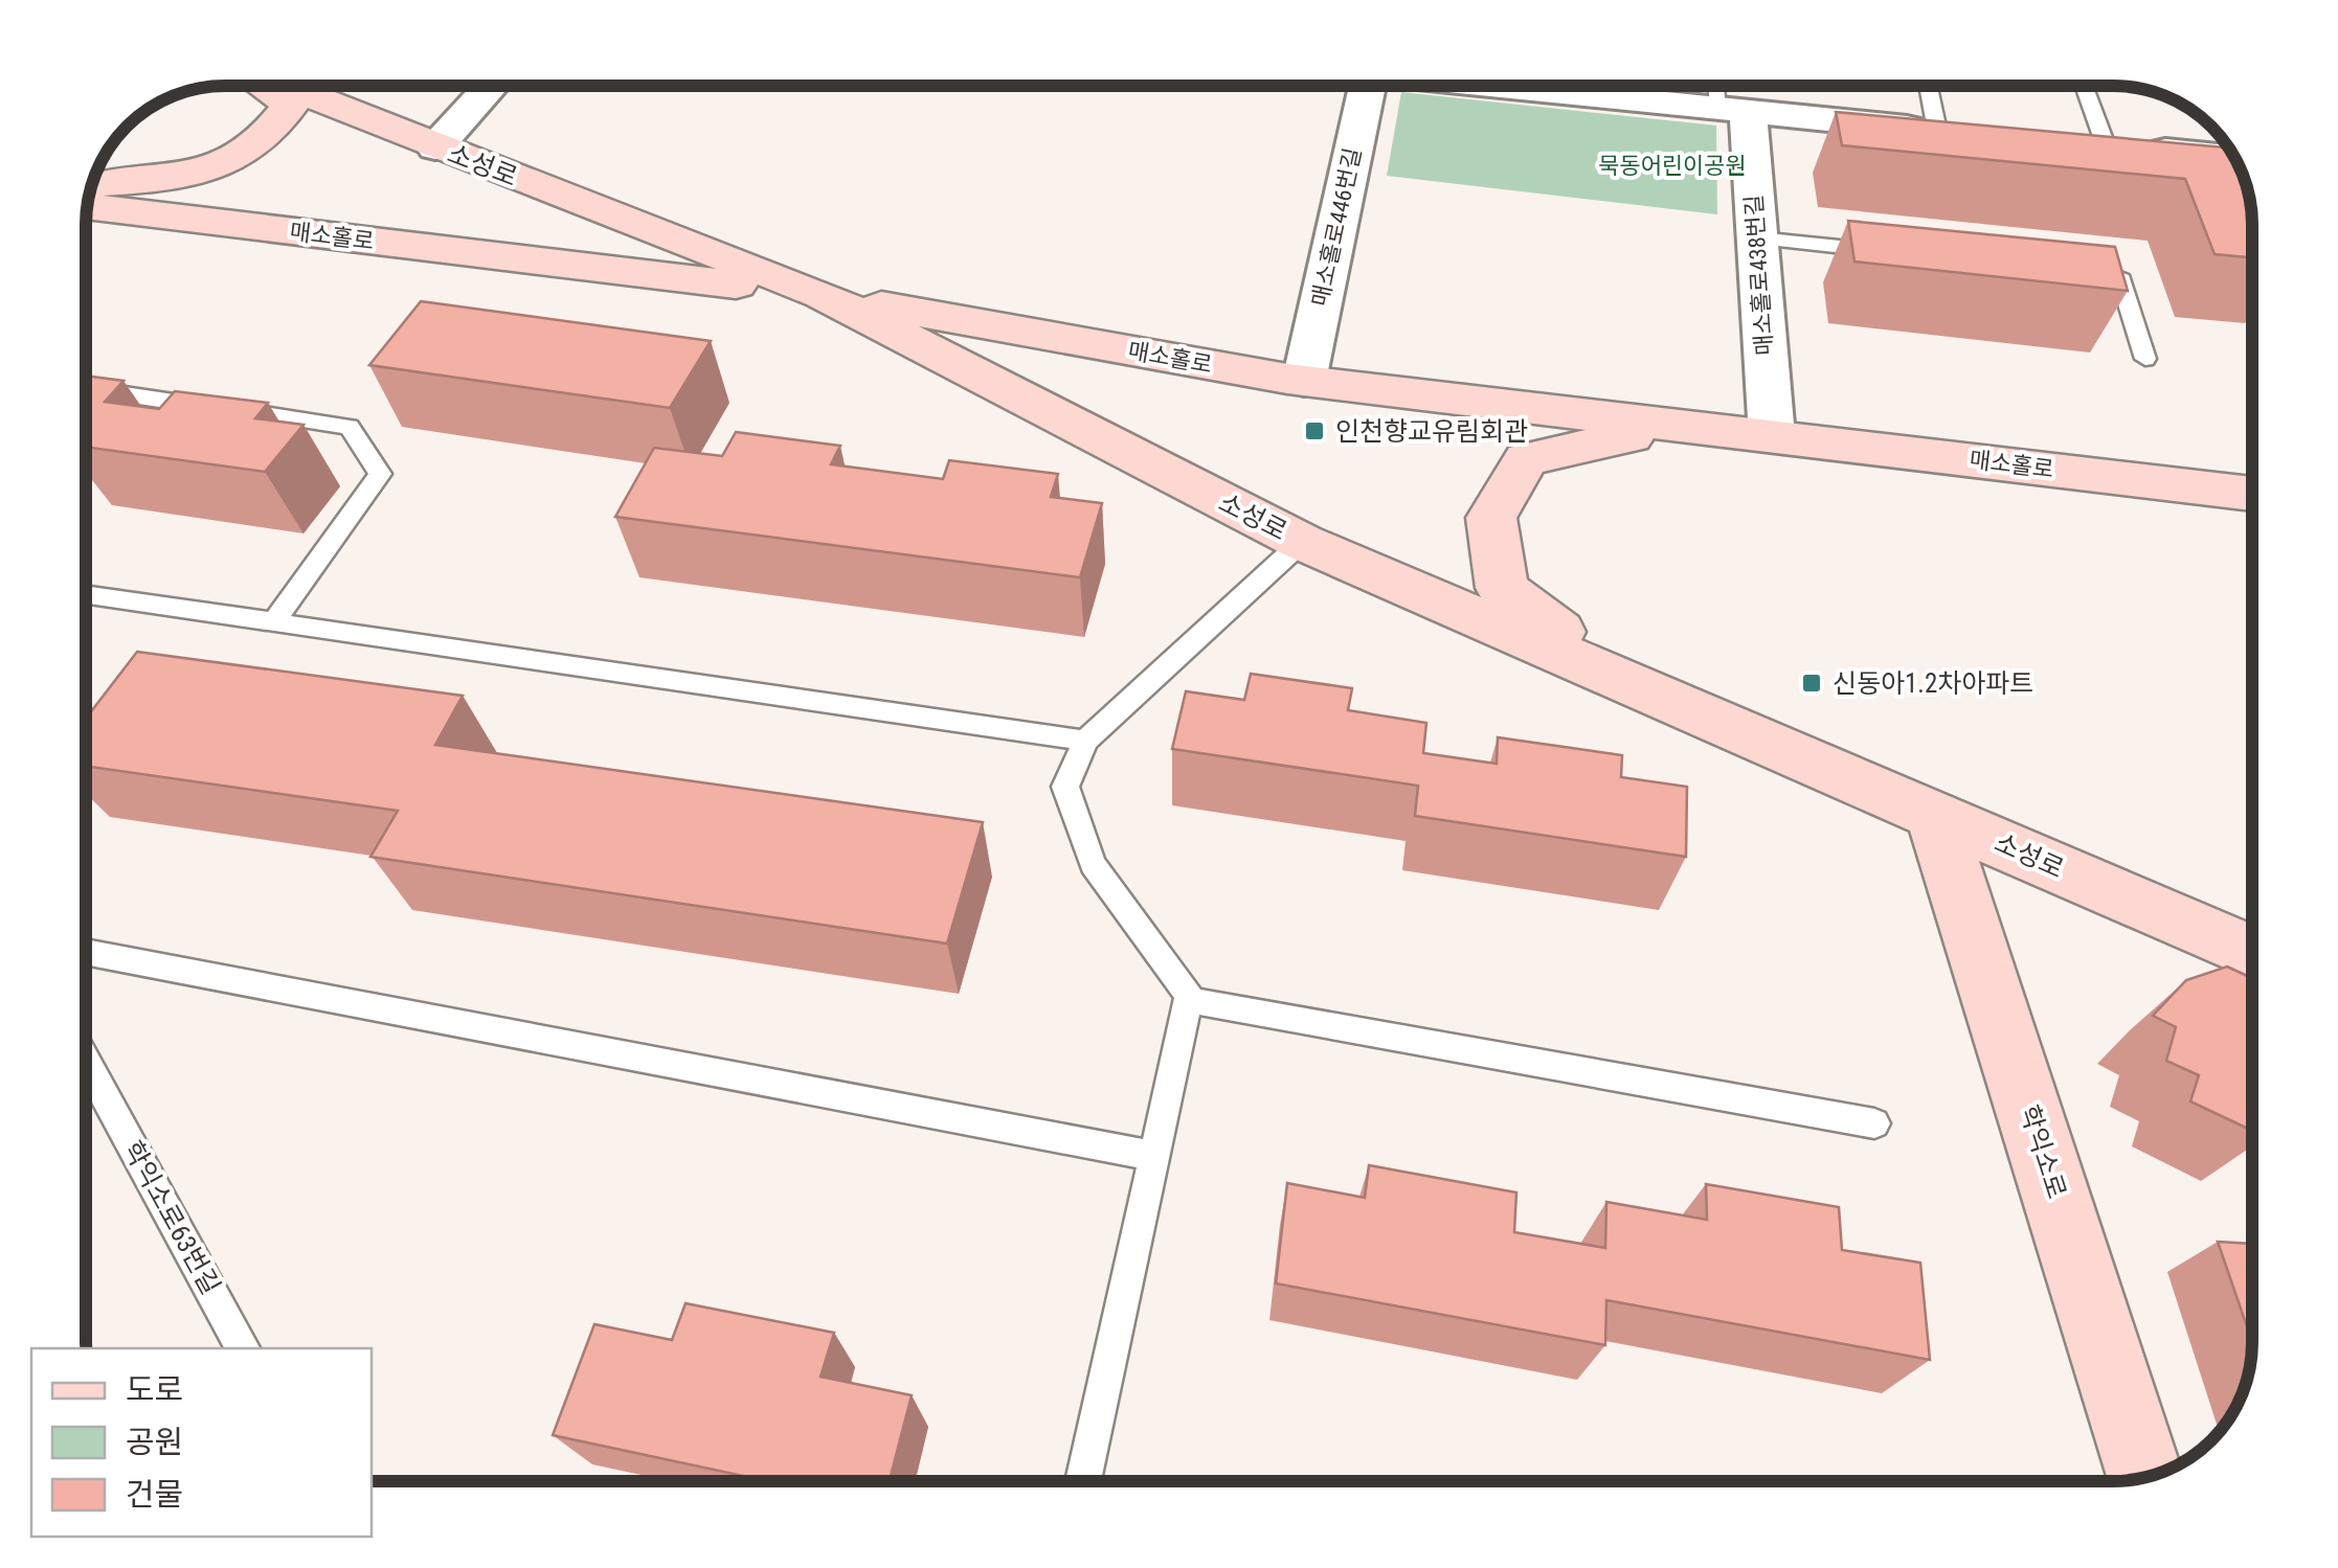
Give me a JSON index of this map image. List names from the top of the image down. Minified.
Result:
{"streets":{"main road":["소성로","매소홀로","학익소로"],"street":["매소홀로446번길","매소홀로438번길"],"lane":["학익소로63번길"]},"crossings":[["소성로","매소홀로"],["소성로","학익소로"],["매소홀로446번길","매소홀로"],["매소홀로","매소홀로438번길"]],"parks":["묵동어린이공원"],"places":{"transit":["인천향교유림회관","신동아1.2차아파트"]},"legend":["도로","공원","건물"]}
